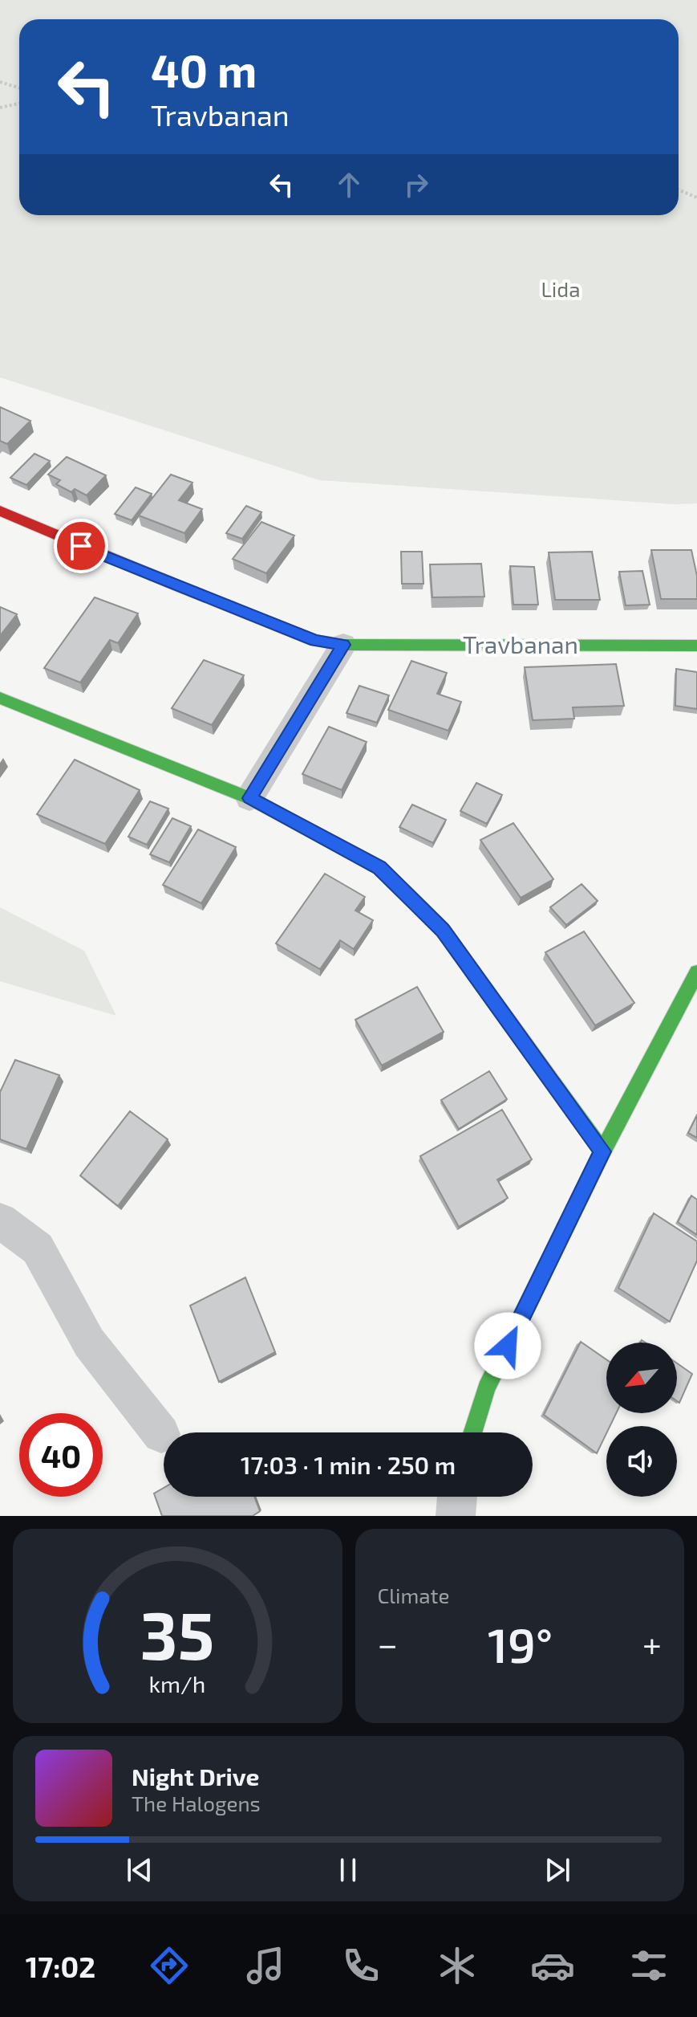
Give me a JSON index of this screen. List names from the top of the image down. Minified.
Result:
{"streets":{"street":["Travbanan"]},"parks":["Lida"],"north":"bottom left","page":{"turn":["40 m","Travbanan"],"limit":"40","trip":"17:03 · 1 min · 250 m","tile":"Climate","heat":["−","19°","+"],"song":["Night Drive","The Halogens"],"tabs":"17:02","gauge":["35","km/h"]}}
